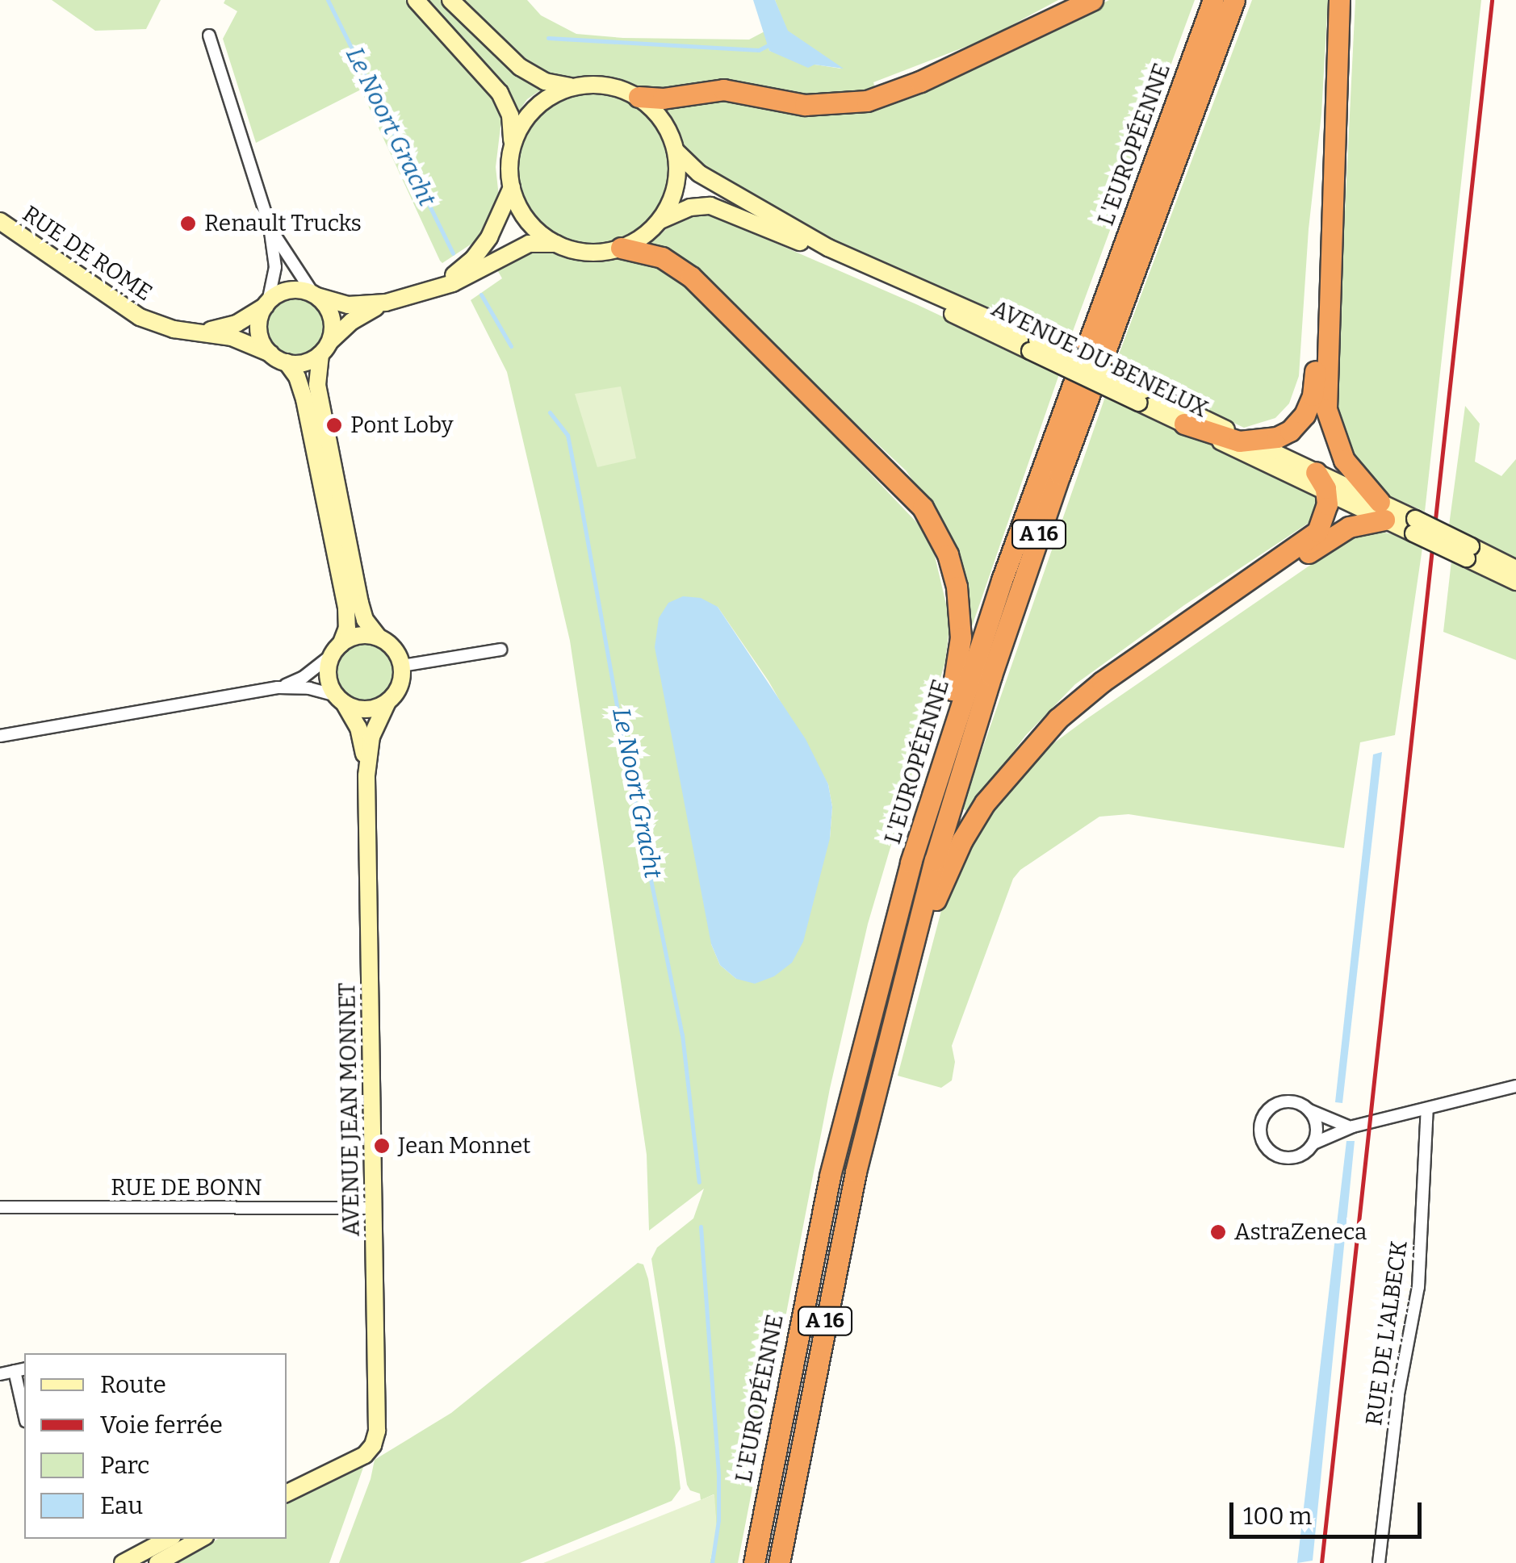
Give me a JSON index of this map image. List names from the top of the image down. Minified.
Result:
{"streets":{"highway":["L'EUROPÉENNE","A 16"],"main road":["RUE DE ROME","AVENUE DU BENELUX","AVENUE JEAN MONNET"],"street":["RUE DE BONN","RUE DE L'ALBECK"]},"crossings":[["AVENUE JEAN MONNET","RUE DE BONN"]],"water":["Le Noort Gracht"],"places":["Renault Trucks","Pont Loby","Jean Monnet","AstraZeneca"],"legend":["Route","Voie ferrée","Parc","Eau"],"scale_bar":"100 m"}
